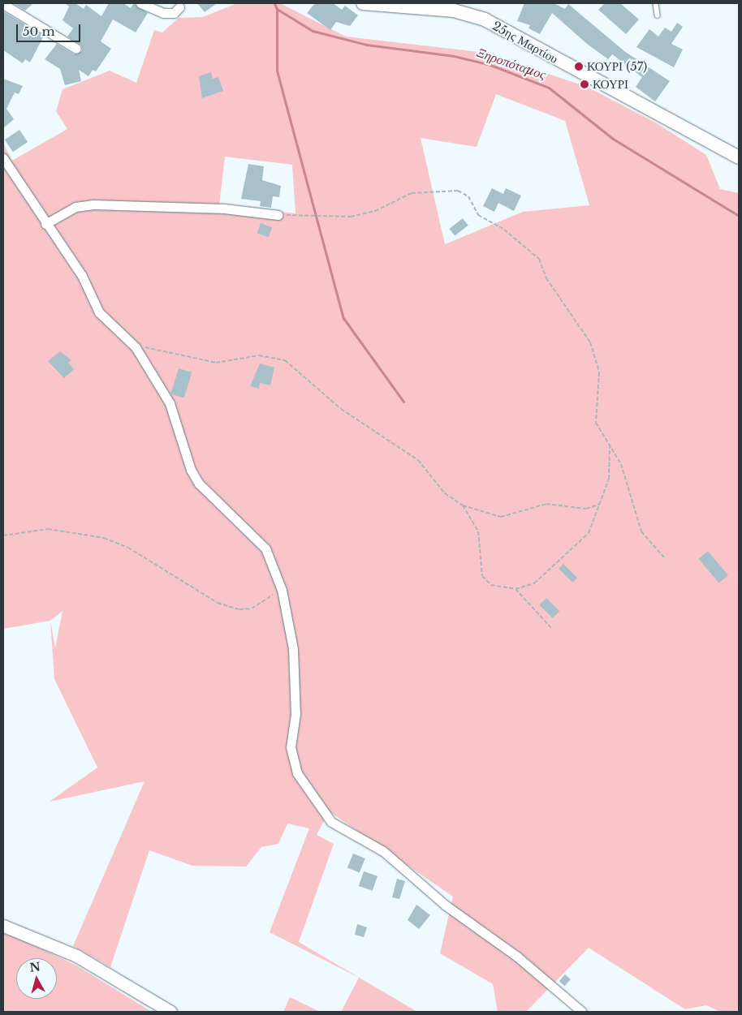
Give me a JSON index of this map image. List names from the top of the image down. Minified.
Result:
{"streets":{"main road":["25ης Μαρτίου"]},"water":["Ξηροπόταμος"],"places":["ΚΟΥΡΙ (57)","ΚΟΥΡΙ"],"scale_bar":"50 m","north":"top"}
